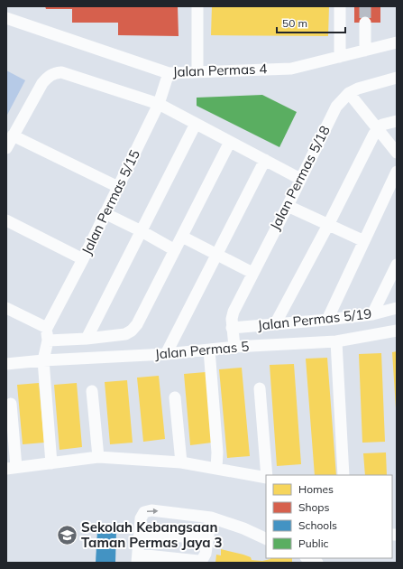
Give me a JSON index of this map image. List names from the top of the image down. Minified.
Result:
{"streets":{"street":["Jalan Permas 4","Jalan Permas 5/18","Jalan Permas 5/15","Jalan Permas 5/19","Jalan Permas 5"]},"crossings":[["Jalan Permas 4","Jalan Permas 5/15"],["Jalan Permas 5/18","Jalan Permas 5/19"],["Jalan Permas 5/18","Jalan Permas 5"]],"places":{"school or university":["Sekolah Kebangsaan Taman Permas Jaya 3"]},"legend":["Homes","Shops","Schools","Public"],"scale_bar":"50 m"}
